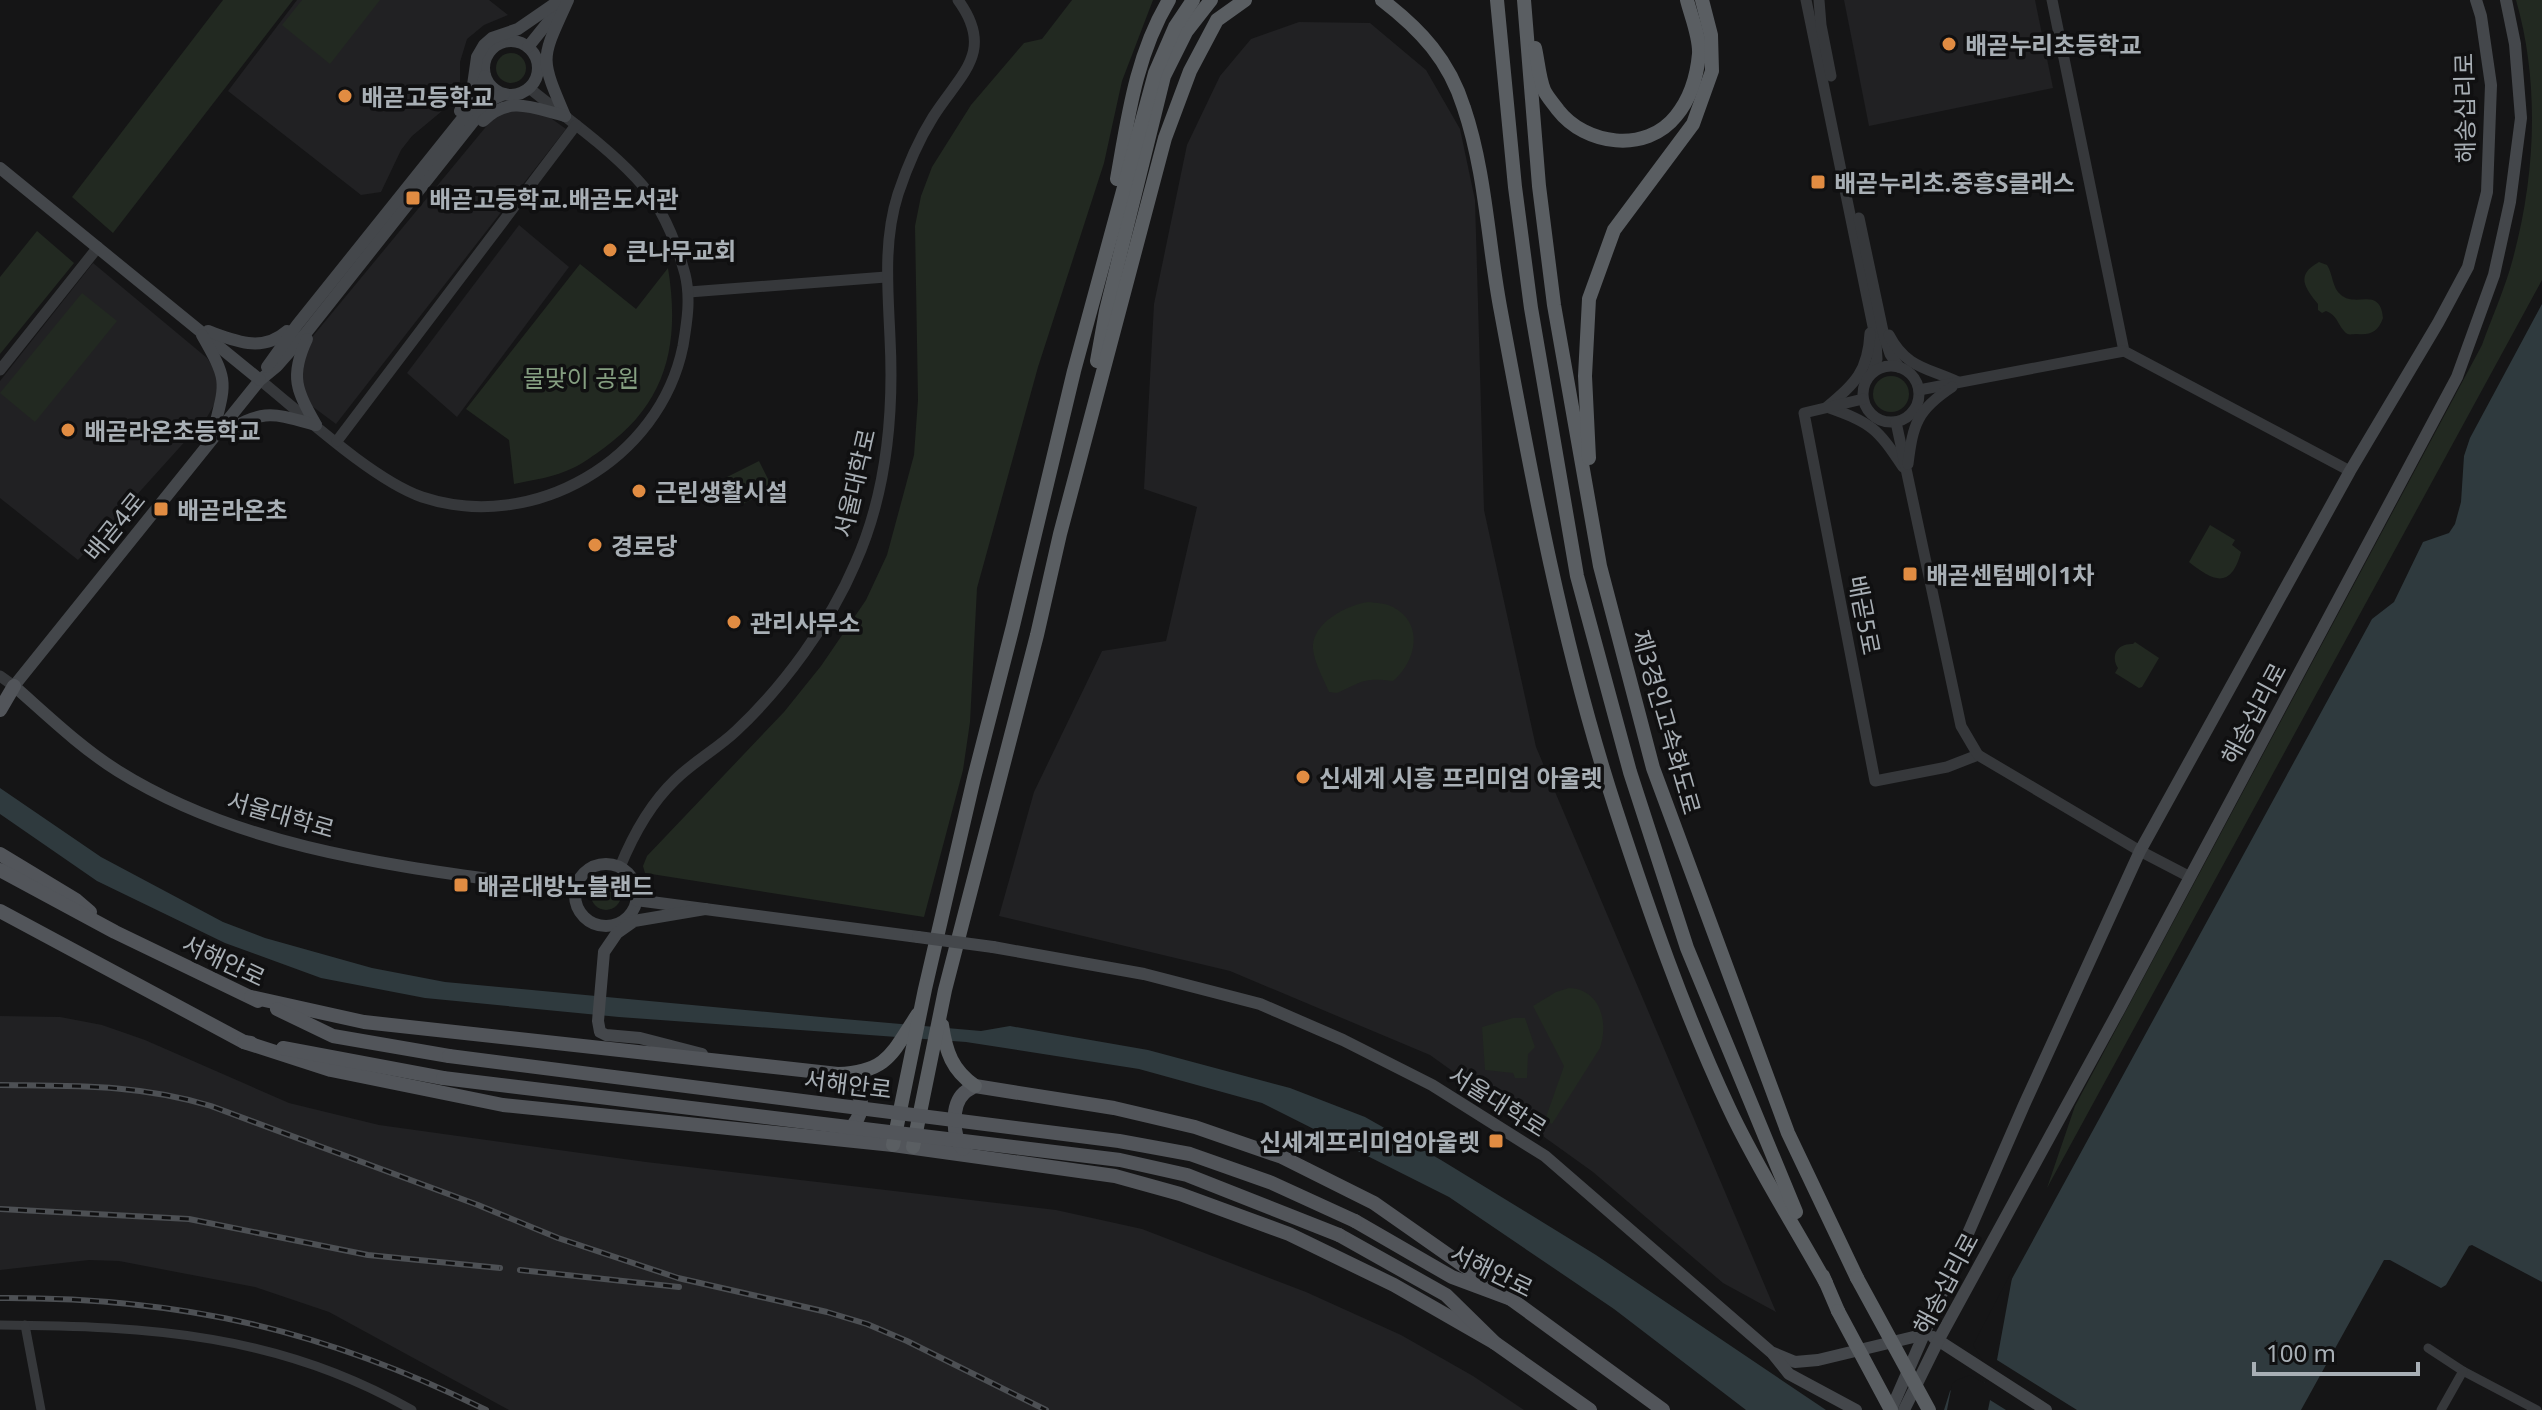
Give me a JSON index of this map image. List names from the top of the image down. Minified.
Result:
{"streets":{"highway":["제3경인고속화도로"],"main road":["해송십리로","서울대학로","배곧4로","서해안로"],"street":["배곧5로"]},"crossings":[["해송십리로","서울대학로"],["해송십리로","제3경인고속화도로"],["서울대학로","배곧4로"]],"parks":["물맞이 공원"],"places":{"other":["배곧누리초등학교","배곧고등학교","큰나무교회","배곧라온초등학교","근린생활시설","경로당","관리사무소","신세계 시흥 프리미엄 아울렛"],"transit":["배곧누리초.중흥S클래스","배곧고등학교.배곧도서관","배곧라온초","배곧센텀베이1차","배곧대방노블랜드","신세계프리미엄아울렛"]},"scale_bar":"100 m"}
